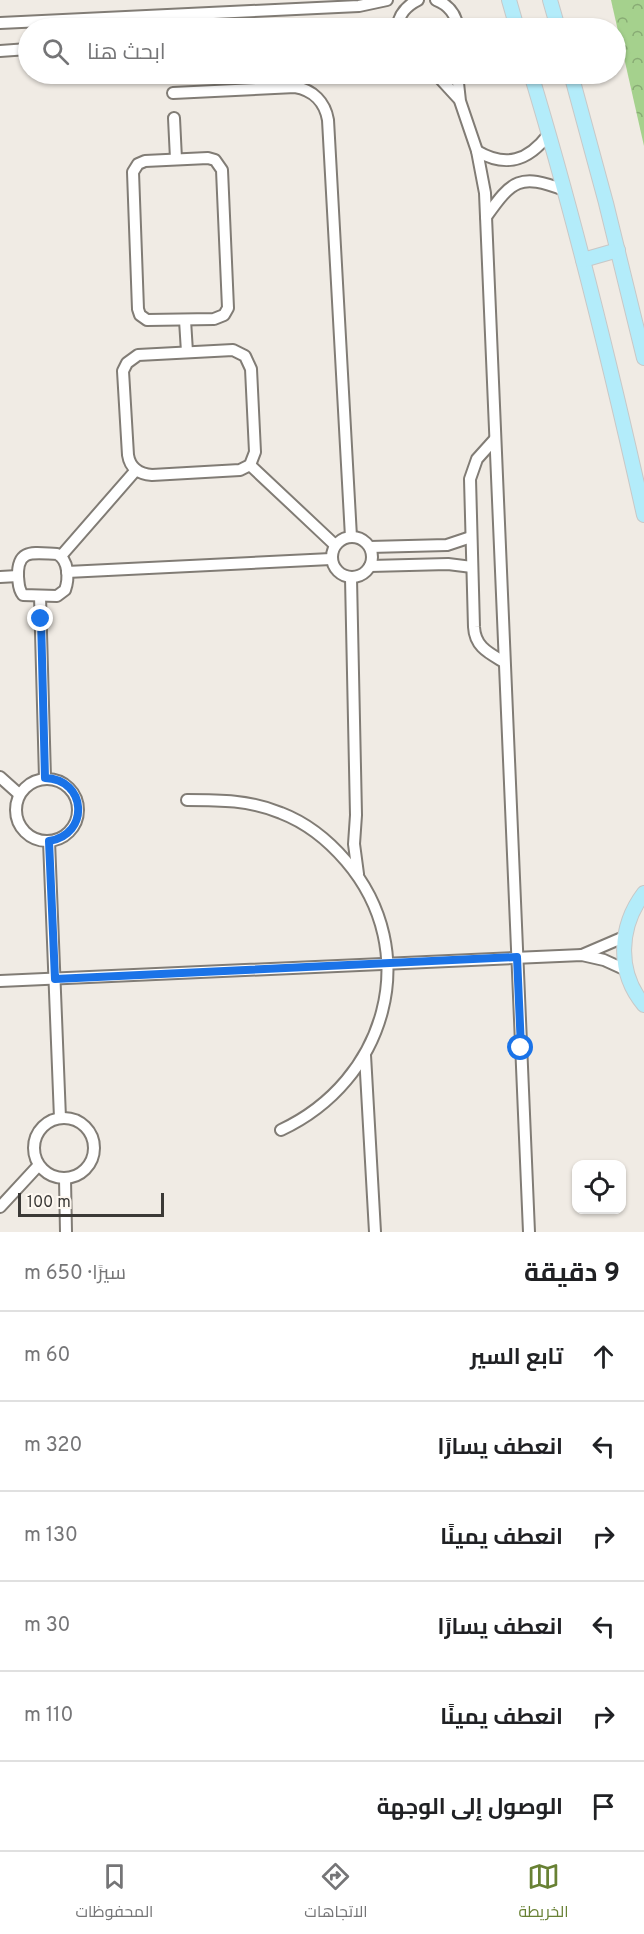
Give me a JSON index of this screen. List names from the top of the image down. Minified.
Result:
{"scale_bar":"100 m","page":{"search":"ابحث هنا","scale":"100 m","heading":["9 دقيقة","سيرًا · 650 m"],"list":[["تابع السير","60 m"],["انعطف يسارًا","320 m"],["انعطف يمينًا","130 m"],["انعطف يسارًا","30 m"],["انعطف يمينًا","110 m"],"الوصول إلى الوجهة"],"nav":["الخريطة","الاتجاهات","المحفوظات"]}}
